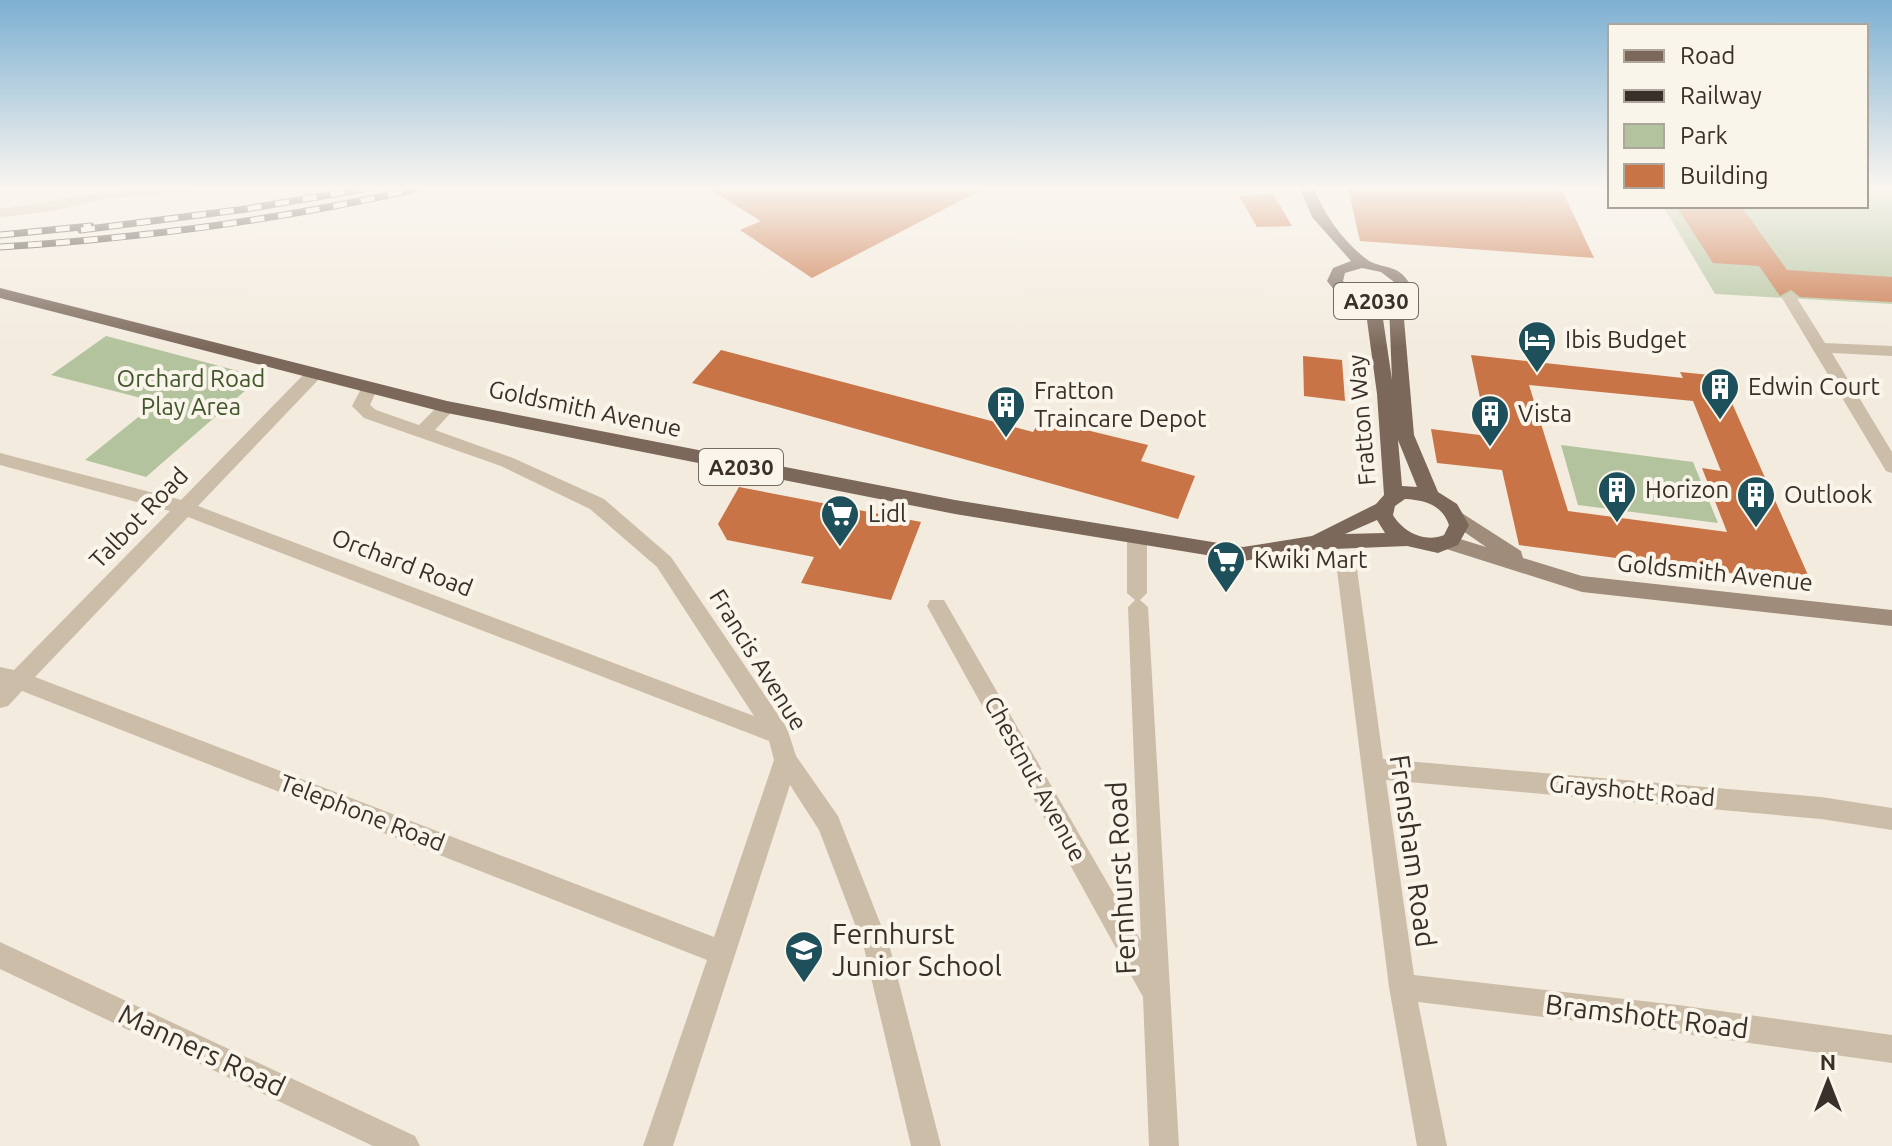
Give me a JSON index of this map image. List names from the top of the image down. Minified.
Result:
{"streets":{"main road":["A2030","Goldsmith Avenue","Fratton Way"],"street":["Talbot Road","Orchard Road","Francis Avenue","Chestnut Avenue","Grayshott Road","Telephone Road","Frensham Road","Fernhurst Road","Bramshott Road","Manners Road"]},"crossings":[["A2030","Fratton Way"],["Goldsmith Avenue","Fratton Way"],["Goldsmith Avenue","Talbot Road"],["Goldsmith Avenue","Francis Avenue"],["Goldsmith Avenue","Fernhurst Road"],["Talbot Road","Orchard Road"],["Talbot Road","Telephone Road"],["Orchard Road","Francis Avenue"],["Francis Avenue","Telephone Road"],["Chestnut Avenue","Fernhurst Road"],["Grayshott Road","Frensham Road"],["Frensham Road","Bramshott Road"]],"parks":["Orchard Road Play Area"],"places":{"hotel":["Ibis Budget"],"building":["Edwin Court","Fratton Traincare Depot","Vista","Horizon","Outlook"],"supermarket":["Lidl","Kwiki Mart"],"school or university":["Fernhurst Junior School"]},"legend":["Road","Railway","Park","Building"],"north":"top"}
